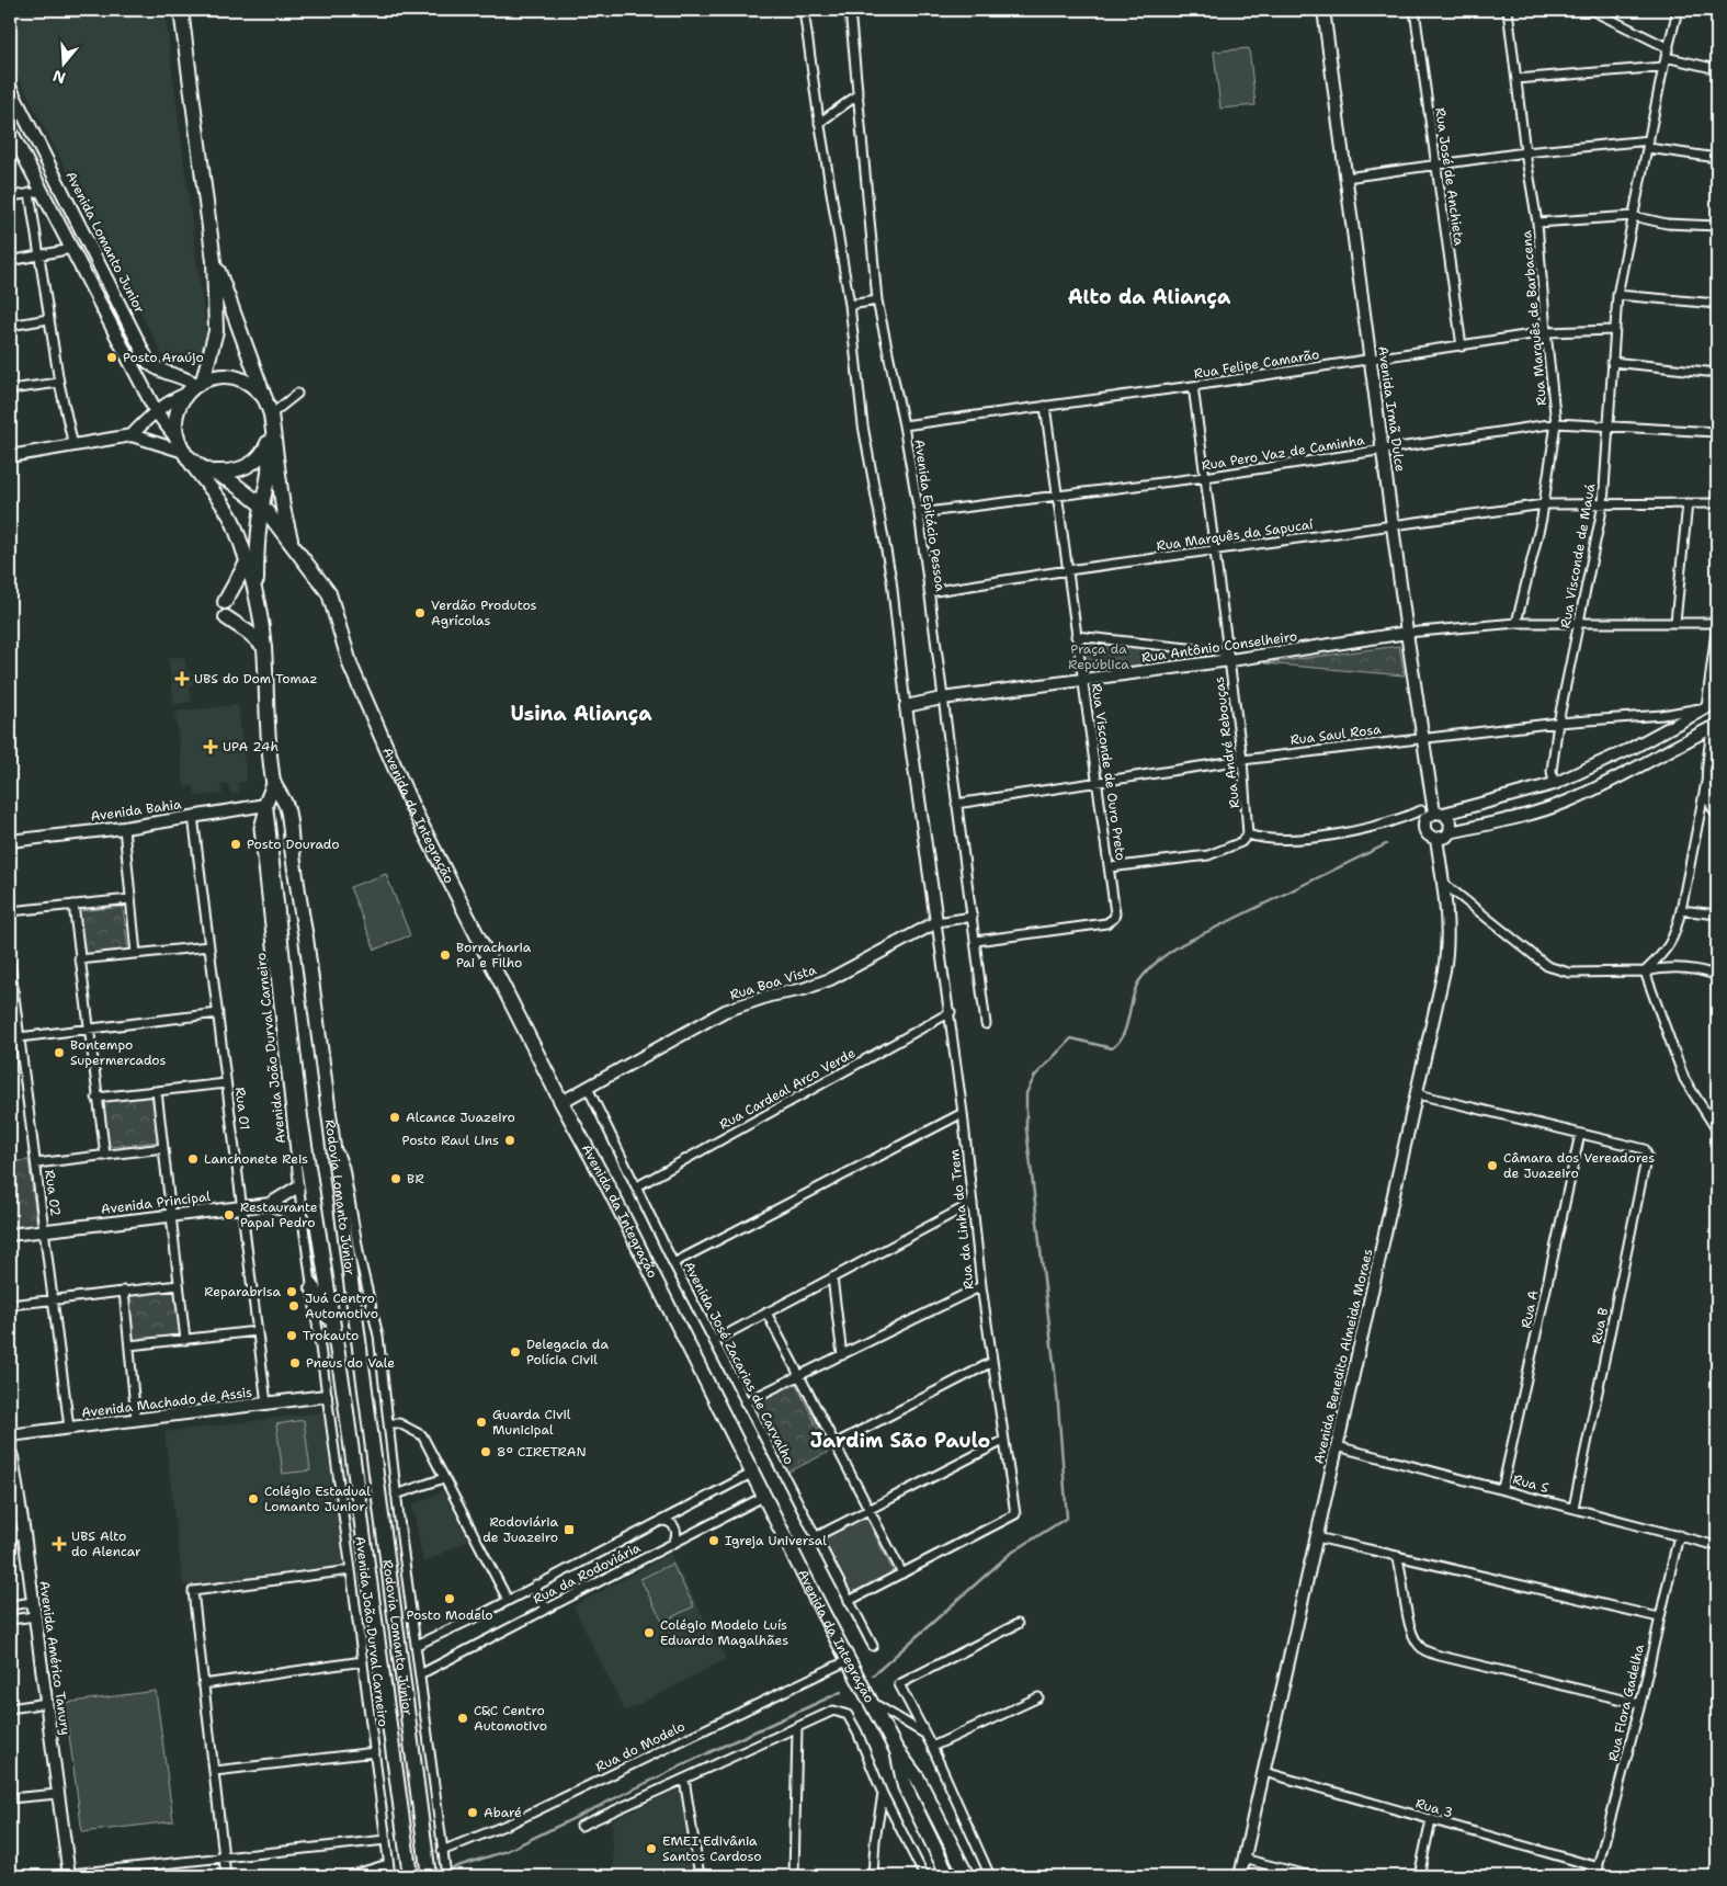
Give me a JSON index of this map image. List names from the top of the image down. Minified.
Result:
{"streets":{"highway":["Avenida da Integração","Rodovia Lomanto Júnior"],"main road":["Avenida Lomanto Junior"],"street":["Rua José de Anchieta","Rua Marquês de Barbacena","Rua Felipe Camarão","Avenida Irmã Dulce","Rua Pero Vaz de Caminha","Avenida Epitácio Pessoa","Rua Marquês da Sapucaí","Rua Visconde de Mauá","Rua Antônio Conselheiro","Rua Saul Rosa","Rua André Rebouças","Rua Visconde de Ouro Preto","Avenida Bahia","Rua Boa Vista","Avenida João Durval Carneiro","Rua Cardeal Arco Verde","Rua 01","Rua 02","Avenida Principal","Rua da Linha do Trem","Rua A","Rua B","Avenida Benedito Almeida Moraes","Avenida José Zacarias de Carvalho","Avenida Machado de Assis","Rua S","Rua da Rodoviária","Avenida Américo Tanury","Rua Flora Gadelha","Rua do Modelo","Rua 3"]},"crossings":[["Rua José de Anchieta","Rua Felipe Camarão"],["Avenida Lomanto Junior","Avenida da Integração"],["Rua Marquês de Barbacena","Rua Felipe Camarão"],["Rua Marquês de Barbacena","Rua Pero Vaz de Caminha"],["Rua Marquês de Barbacena","Rua Marquês da Sapucaí"],["Rua Felipe Camarão","Avenida Irmã Dulce"],["Rua Felipe Camarão","Avenida Epitácio Pessoa"],["Rua Felipe Camarão","Rua Visconde de Mauá"],["Rua Felipe Camarão","Rua André Rebouças"],["Rua Felipe Camarão","Rua Visconde de Ouro Preto"],["Avenida Irmã Dulce","Rua Pero Vaz de Caminha"],["Avenida Irmã Dulce","Rua Marquês da Sapucaí"],["Avenida Irmã Dulce","Rua Antônio Conselheiro"],["Avenida Irmã Dulce","Rua Saul Rosa"],["Avenida Irmã Dulce","Avenida Benedito Almeida Moraes"],["Rua Pero Vaz de Caminha","Avenida Epitácio Pessoa"],["Rua Pero Vaz de Caminha","Rua Visconde de Mauá"],["Rua Pero Vaz de Caminha","Rua André Rebouças"],["Rua Pero Vaz de Caminha","Rua Visconde de Ouro Preto"],["Avenida Epitácio Pessoa","Rua Marquês da Sapucaí"],["Avenida Epitácio Pessoa","Rua Antônio Conselheiro"],["Avenida Epitácio Pessoa","Rua Saul Rosa"],["Avenida Epitácio Pessoa","Rua Visconde de Ouro Preto"],["Rua Marquês da Sapucaí","Rua Visconde de Mauá"],["Rua Marquês da Sapucaí","Rua André Rebouças"],["Rua Marquês da Sapucaí","Rua Visconde de Ouro Preto"],["Rua Visconde de Mauá","Rua Saul Rosa"],["Rua Antônio Conselheiro","Rua André Rebouças"],["Rua Antônio Conselheiro","Rua Visconde de Ouro Preto"],["Rua Saul Rosa","Rua André Rebouças"],["Rua Saul Rosa","Rua Visconde de Ouro Preto"],["Avenida Bahia","Avenida João Durval Carneiro"],["Avenida Bahia","Rua 01"],["Avenida Bahia","Rodovia Lomanto Júnior"],["Avenida da Integração","Rua Boa Vista"],["Avenida da Integração","Rua da Rodoviária"],["Avenida da Integração","Rua do Modelo"],["Rua Boa Vista","Rua da Linha do Trem"],["Rua Boa Vista","Avenida José Zacarias de Carvalho"],["Avenida João Durval Carneiro","Rodovia Lomanto Júnior"],["Avenida João Durval Carneiro","Avenida Machado de Assis"],["Rua Cardeal Arco Verde","Rua da Linha do Trem"],["Rua Cardeal Arco Verde","Avenida José Zacarias de Carvalho"],["Rua 01","Avenida Principal"],["Rua 01","Avenida Machado de Assis"],["Rua 02","Avenida Principal"],["Rua 02","Avenida Machado de Assis"],["Rua A","Rua B"],["Rua A","Rua S"],["Rua B","Rua S"],["Avenida Benedito Almeida Moraes","Rua S"],["Avenida Benedito Almeida Moraes","Rua 3"],["Rua S","Rua Flora Gadelha"],["Rua Flora Gadelha","Rua 3"]],"districts":["Alto da Aliança","Usina Aliança","Jardim São Paulo"],"parks":["Praça da República"],"places":{"other":["Posto Araújo","Verdão Produtos Agrícolas","Posto Dourado","Borracharia Pai e Filho","Bontempo Supermercados","Alcance Juazeiro","Posto Raul Lins","Lanchonete Reis","Câmara dos Vereadores de Juazeiro","BR","Restaurante Papai Pedro","Reparabrisa","Juá Centro Automotivo","Trokauto","Delegacia da Polícia Civil","Pneus do Vale","Guarda Civil Municipal","8º CIRETRAN","Colégio Estadual Lomanto Junior","Igreja Universal","Posto Modelo","Colégio Modelo Luís Eduardo Magalhães","C&C Centro Automotivo","Abaré","EMEI Edivânia Santos Cardoso"],"health":["UBS do Dom Tomaz","UPA 24h","UBS Alto do Alencar"],"transit":["Rodoviária de Juazeiro"]},"north":"bottom"}
